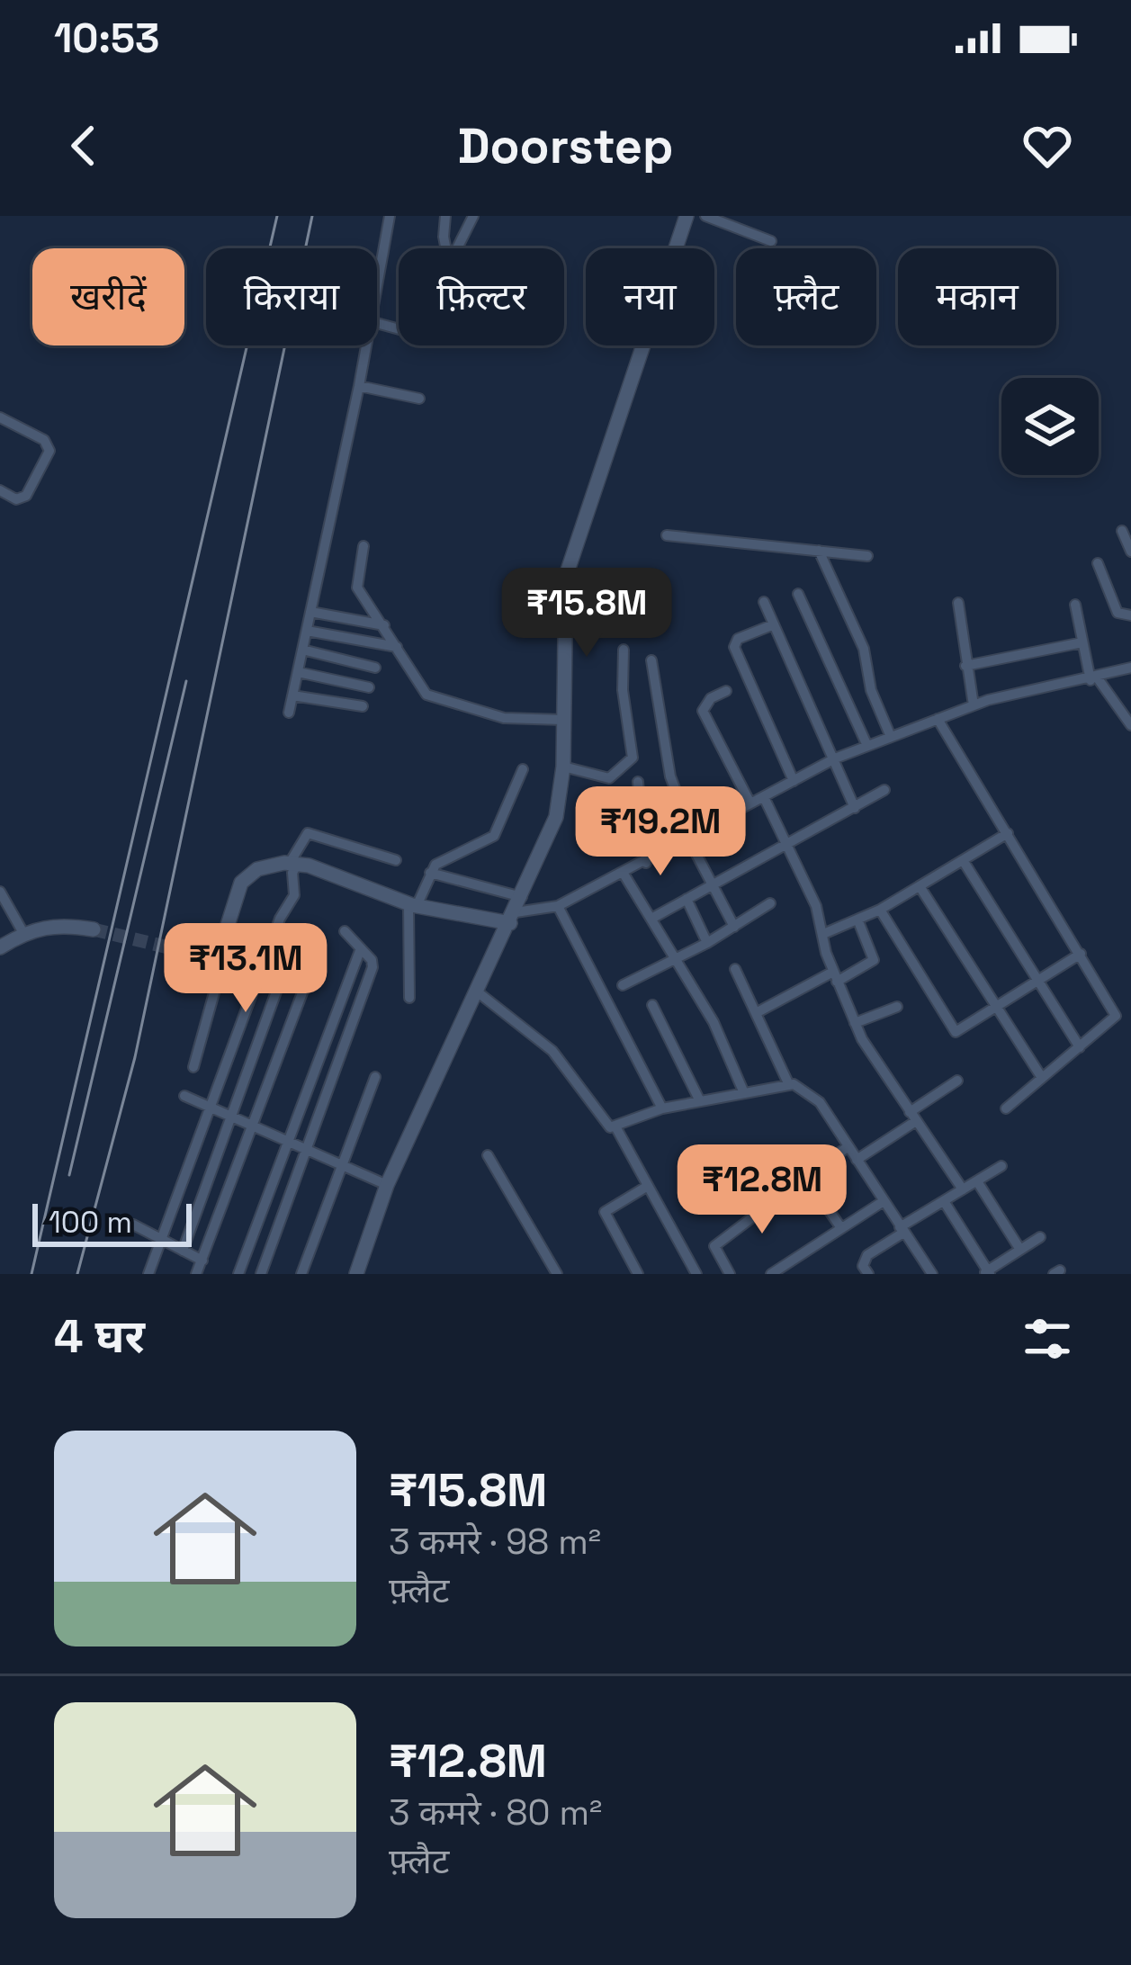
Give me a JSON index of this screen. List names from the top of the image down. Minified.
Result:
{"scale_bar":"100 m","page":{"status":"10:53","header":"Doorstep","chip":["खरीदें","किराया","फ़िल्टर","नया","फ़्लैट","मकान"],"price":["₹15.8M","₹19.2M","₹13.1M","₹12.8M"],"scale":"100 m","heading":"4 घर","list":[{"name":"₹15.8M","note":"3 कमरे · 98 m² · फ़्लैट"},{"name":"₹12.8M","note":"3 कमरे · 80 m² · फ़्लैट"}]}}
